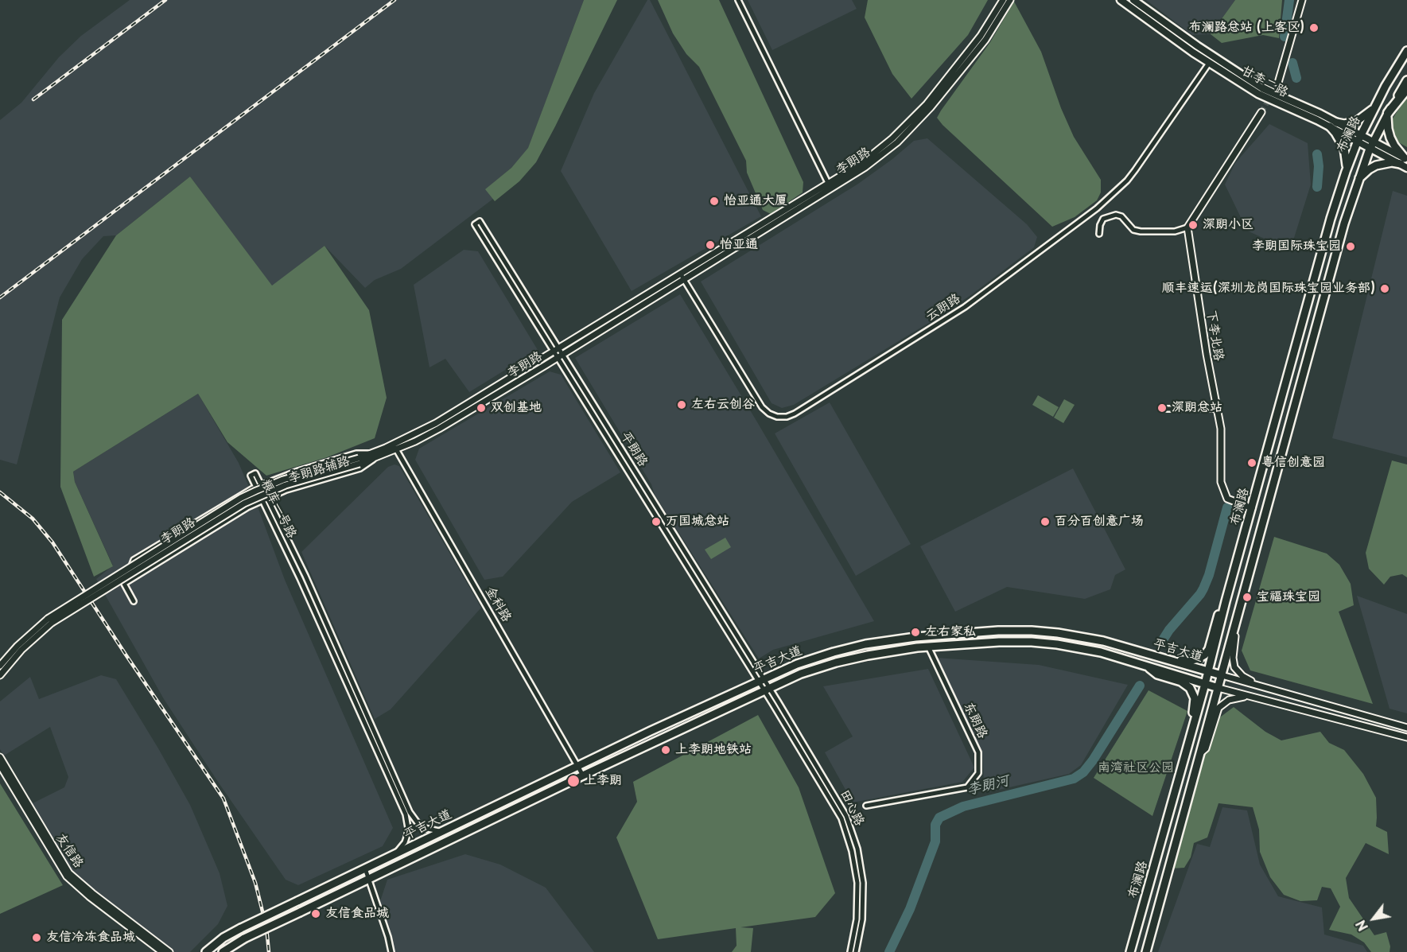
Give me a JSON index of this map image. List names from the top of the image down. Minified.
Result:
{"streets":{"main road":["甘李二路","布澜路","平吉大道"],"street":["李朗路","云朗路","下李北路","平朗路","李朗路辅路","粮库一号路","金科路","东朗路","田心路","友信路"]},"crossings":[["甘李二路","布澜路"],["甘李二路","云朗路"],["布澜路","下李北路"],["布澜路","平吉大道"],["李朗路","云朗路"],["李朗路","平朗路"],["李朗路","李朗路辅路"],["李朗路","金科路"],["平朗路","平吉大道"],["平朗路","田心路"],["李朗路辅路","粮库一号路"],["粮库一号路","平吉大道"],["金科路","平吉大道"],["平吉大道","东朗路"],["平吉大道","田心路"]],"water":["李朗河"],"parks":["南湾社区公园"],"places":["布澜路总站 (上客区)","怡亚通大厦","深朗小区","怡亚通","李朗国际珠宝园","顺丰速运(深圳龙岗国际珠宝园业务部)","左右云创谷","双创基地","深朗总站","粤信创意园","万国城总站","百分百创意广场","宝福珠宝园","左右家私","上李朗地铁站","上李朗","友信食品城","友信冷冻食品城"],"north":"bottom left"}
